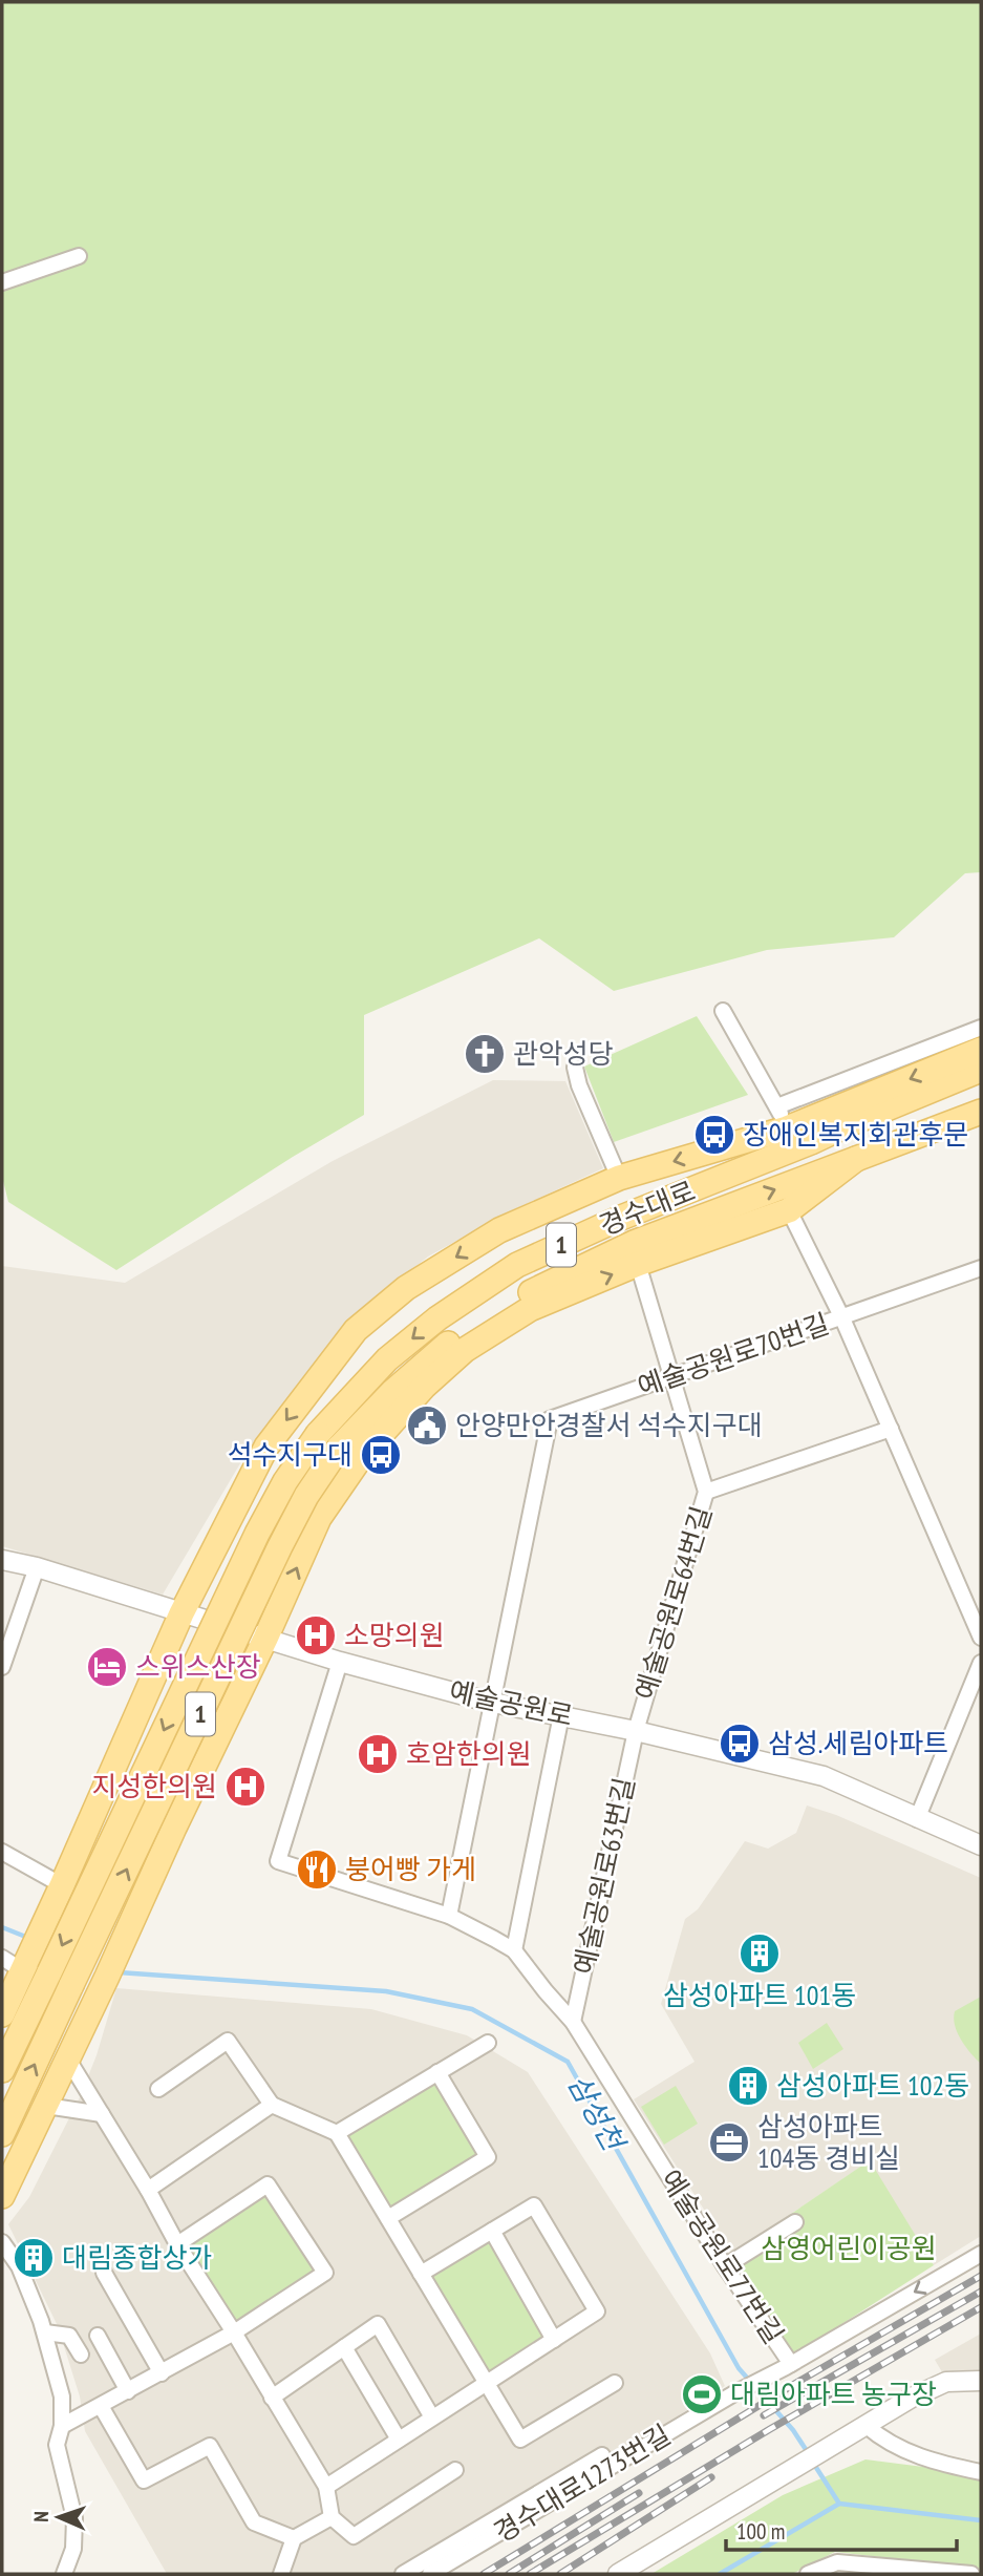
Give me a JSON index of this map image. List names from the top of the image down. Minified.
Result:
{"streets":{"main road":["경수대로","1"],"street":["예술공원로70번길","예술공원로64번길","예술공원로","예술공원로63번길","예술공원로77번길","경수대로1273번길"]},"crossings":[["예술공원로70번길","예술공원로64번길"],["예술공원로70번길","예술공원로"],["예술공원로64번길","예술공원로"],["예술공원로64번길","예술공원로63번길"],["예술공원로","예술공원로63번길"],["예술공원로","예술공원로77번길"],["예술공원로63번길","예술공원로77번길"],["예술공원로77번길","경수대로1273번길"]],"water":["삼성천"],"parks":["삼영어린이공원"],"places":{"church":["관악성당"],"bus stop":["장애인복지회관후문","석수지구대","삼성.세림아파트"],"public building":["안양만안경찰서 석수지구대"],"hospital":["소망의원","호암한의원","지성한의원"],"hotel":["스위스산장"],"restaurant":["붕어빵 가게"],"building":["삼성아파트 101동","삼성아파트 102동","대림종합상가"],"office":["삼성아파트 104동 경비실"],"sports":["대림아파트 농구장"]},"scale_bar":"100 m","north":"left"}
